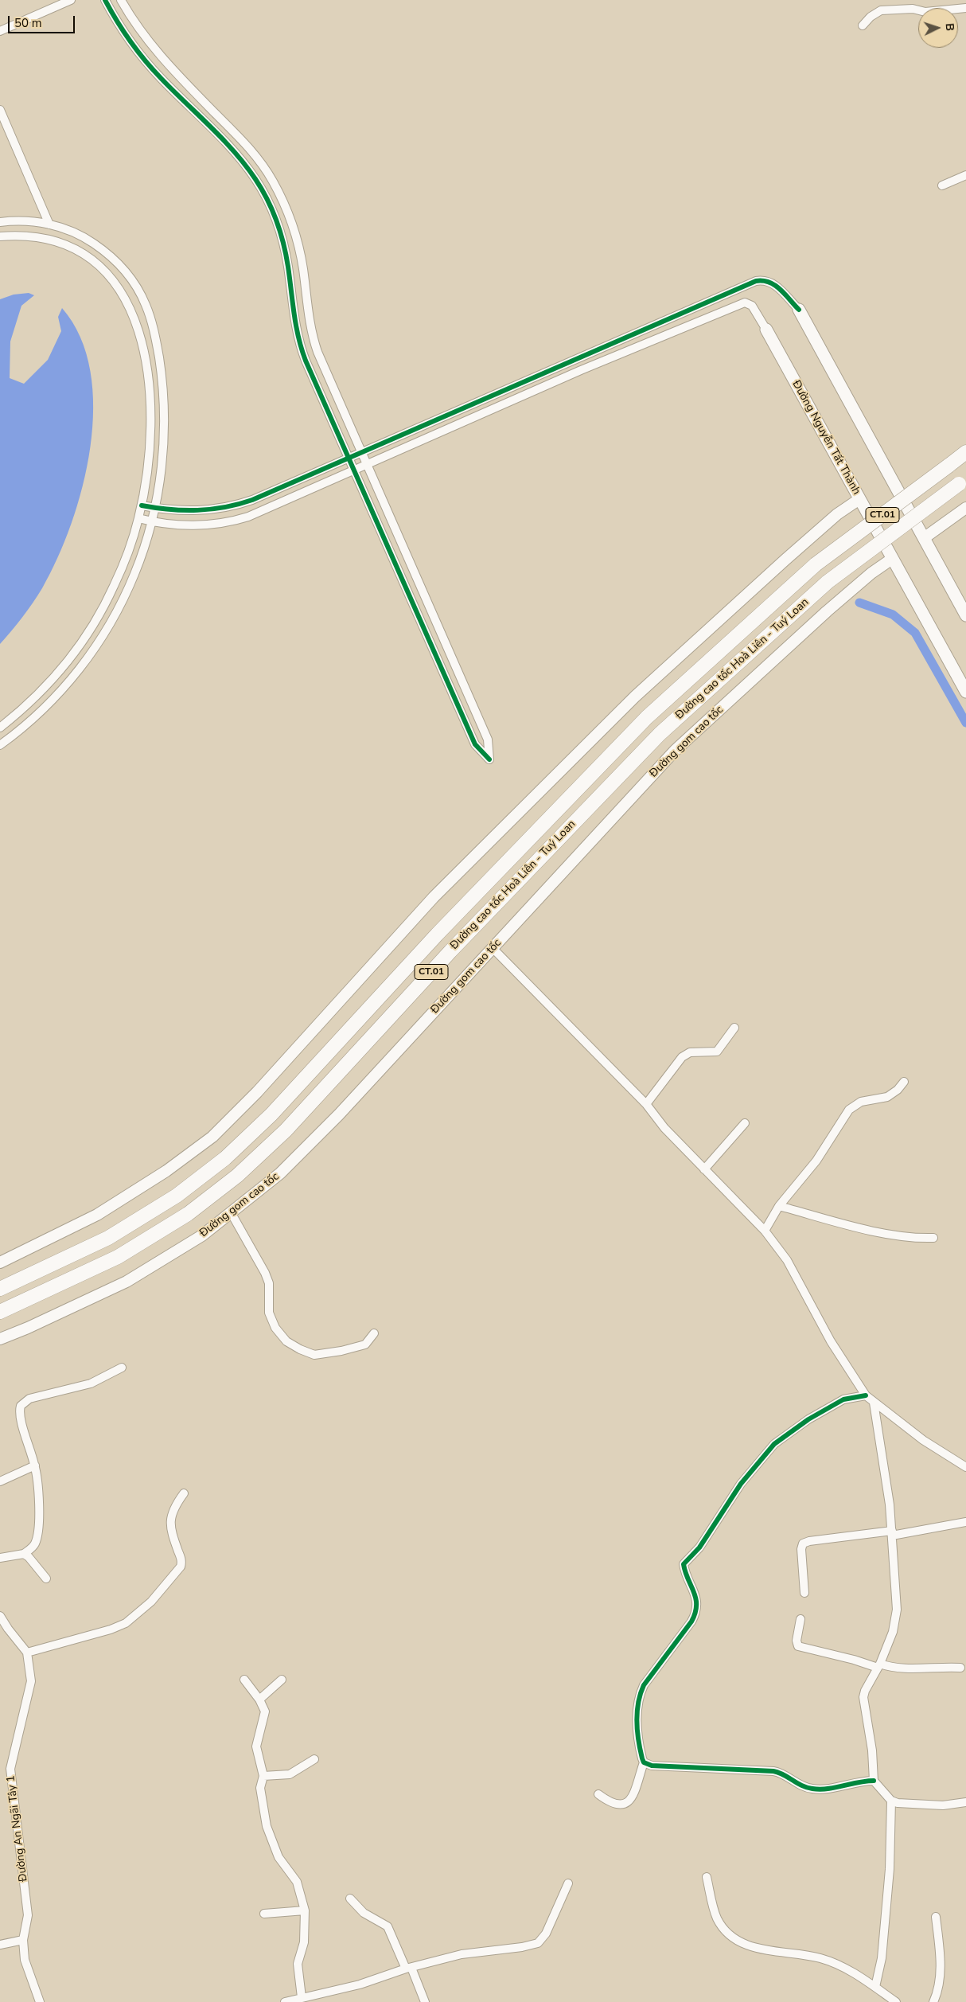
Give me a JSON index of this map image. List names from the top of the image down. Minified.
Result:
{"streets":{"highway":["CT.01","Đường cao tốc Hoà Liên - Tuý Loan"],"main road":["Đường Nguyễn Tất Thành","Đường gom cao tốc"],"street":["Đường An Ngãi Tây 1"]},"crossings":[["Đường Nguyễn Tất Thành","Đường gom cao tốc"]],"scale_bar":"50 m","north":"right"}
